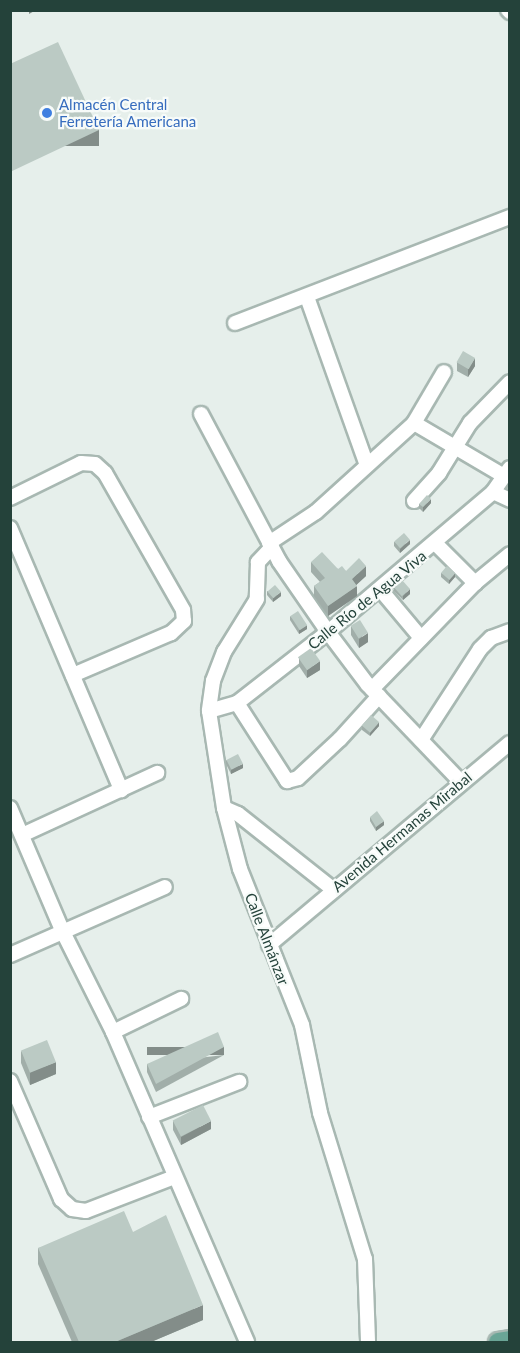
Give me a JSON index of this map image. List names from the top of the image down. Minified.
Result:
{"streets":{"street":["Calle Río de Agua Viva","Avenida Hermanas Mirabal","Calle Almánzar"]},"crossings":[["Calle Río de Agua Viva","Calle Almánzar"],["Avenida Hermanas Mirabal","Calle Almánzar"]],"places":["Almacén Central Ferretería Americana"]}
